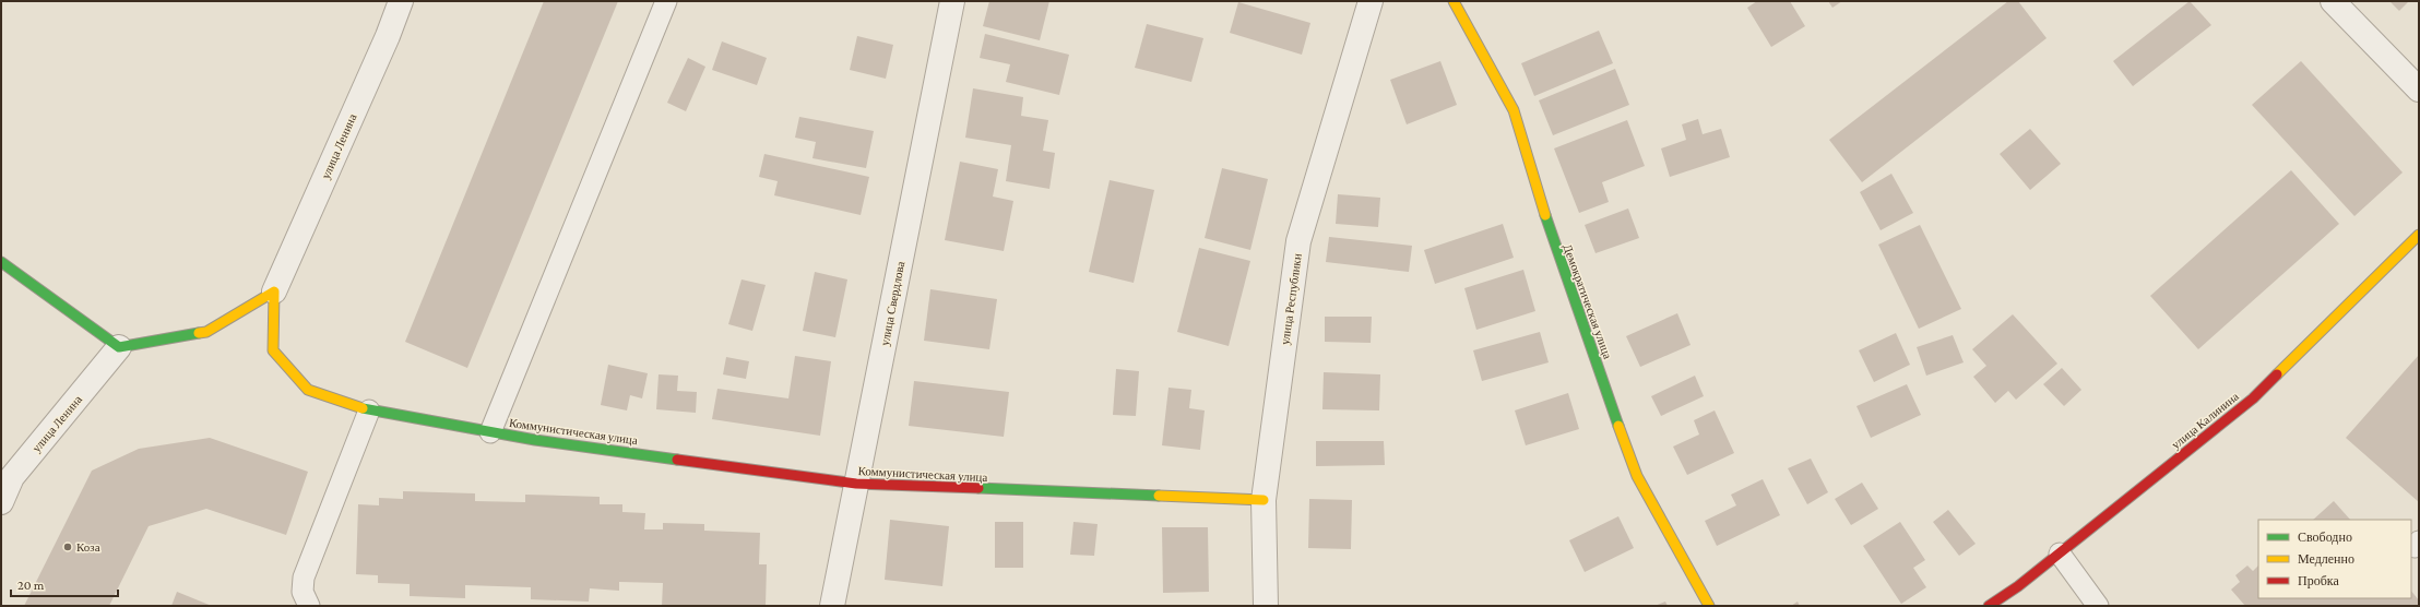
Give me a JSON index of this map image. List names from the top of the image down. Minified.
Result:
{"streets":{"street":["улица Ленина","улица Республики","Демократическая улица","улица Свердлова","улица Калинина","Коммунистическая улица"]},"crossings":[["улица Ленина","Коммунистическая улица"],["улица Республики","Коммунистическая улица"],["улица Свердлова","Коммунистическая улица"]],"places":["Коза"],"legend":["Свободно","Медленно","Пробка"],"scale_bar":"20 m"}
